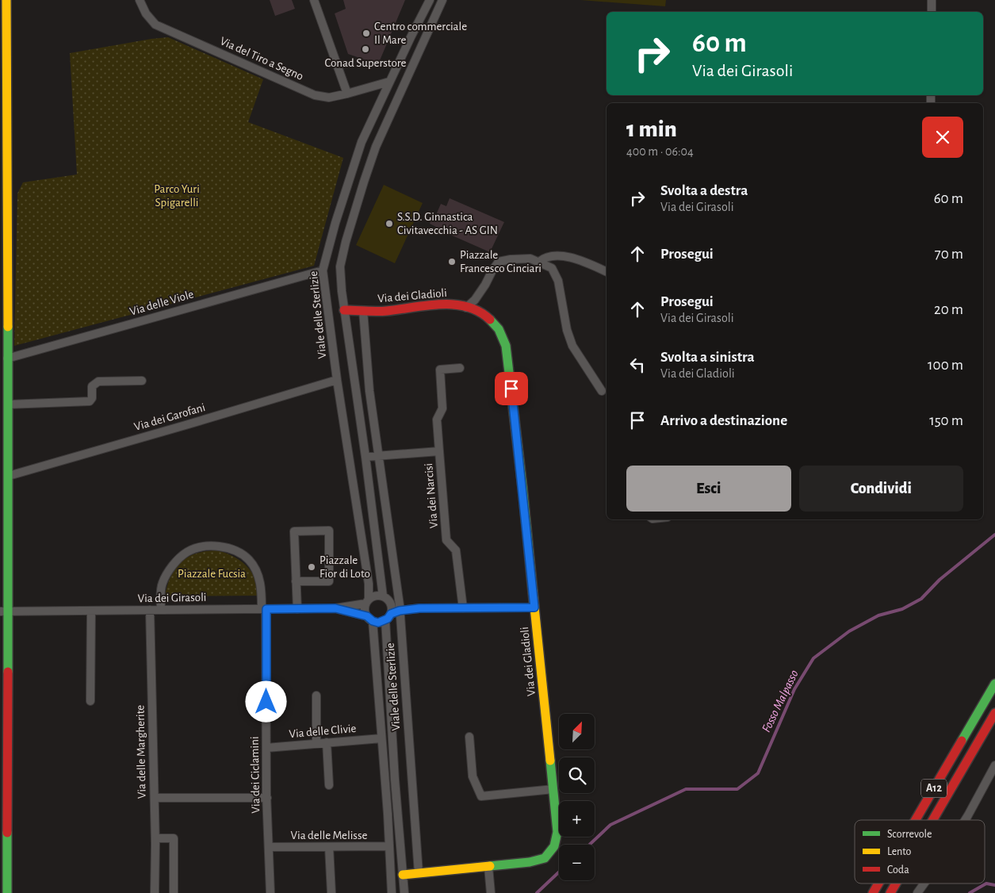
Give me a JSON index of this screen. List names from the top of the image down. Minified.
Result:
{"streets":{"main road":["Via dei Gladioli","A12"],"street":["Via del Tiro a Segno","Via delle Viole","Viale delle Sterlizie","Via dei Garofani","Via dei Narcisi","Via dei Girasoli","Via delle Clivie","Via delle Margherite","Via dei Ciclamini","Via delle Melisse"]},"crossings":[["Via del Tiro a Segno","Viale delle Sterlizie"],["Via dei Gladioli","Viale delle Sterlizie"],["Via delle Viole","Viale delle Sterlizie"],["Viale delle Sterlizie","Via dei Garofani"],["Viale delle Sterlizie","Via dei Narcisi"],["Viale delle Sterlizie","Via dei Girasoli"],["Viale delle Sterlizie","Via delle Clivie"],["Viale delle Sterlizie","Via delle Melisse"],["Via dei Girasoli","Via delle Margherite"],["Via dei Girasoli","Via dei Ciclamini"],["Via delle Clivie","Via dei Ciclamini"],["Via dei Ciclamini","Via delle Melisse"]],"water":["Fosso Malpasso"],"parks":["Parco Yuri Spigarelli","Piazzale Fucsia"],"places":["Centro commerciale Il Mare","Conad Superstore","S.S.D. Ginnastica Civitavecchia - AS GIN","Piazzale Francesco Cinciari","Piazzale Fior di Loto"],"legend":["Scorrevole","Lento","Coda"],"north":"top right","page":{"turn":["60 m","Via dei Girasoli"],"heading":["1 min","400 m · 06:04"],"list":[{"name":"Svolta a destra","note":"Via dei Girasoli","value":"60 m"},{"name":"Prosegui","value":"70 m"},{"name":"Prosegui","note":"Via dei Girasoli","value":"20 m"},{"name":"Svolta a sinistra","note":"Via dei Gladioli","value":"100 m"},{"name":"Arrivo a destinazione","value":"150 m"}],"buttons":["Esci","Condividi"],"map_buttons":["+","−"]}}
